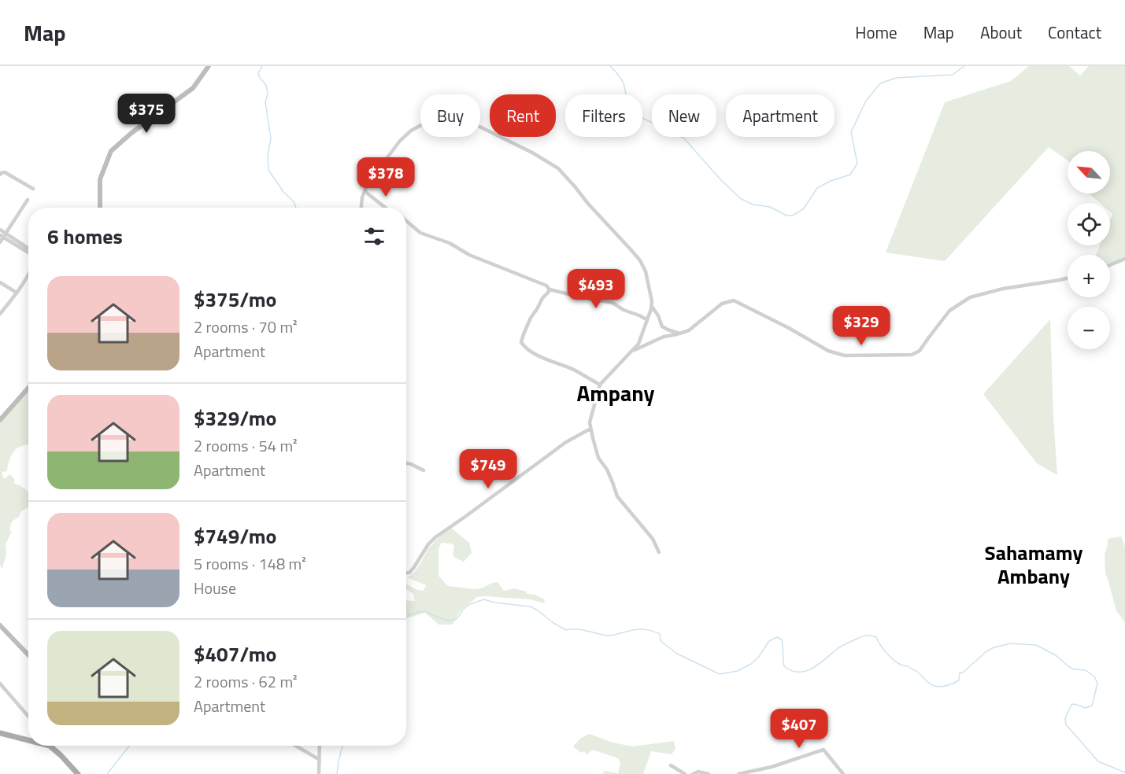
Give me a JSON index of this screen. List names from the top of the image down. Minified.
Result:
{"districts":["Ampany","Sahamamy Ambany"],"north":"top left","page":{"header":"Map","nav":["Home","Map","About","Contact"],"price":["$375","$378","$493","$329","$749","$407"],"chip":["Buy","Rent","Filters","New","Apartment"],"map_buttons":["+","−"],"heading":"6 homes","list":[{"name":"$375/mo","note":"2 rooms · 70 m² · Apartment"},{"name":"$329/mo","note":"2 rooms · 54 m² · Apartment"},{"name":"$749/mo","note":"5 rooms · 148 m² · House"},{"name":"$407/mo","note":"2 rooms · 62 m² · Apartment"}]}}
